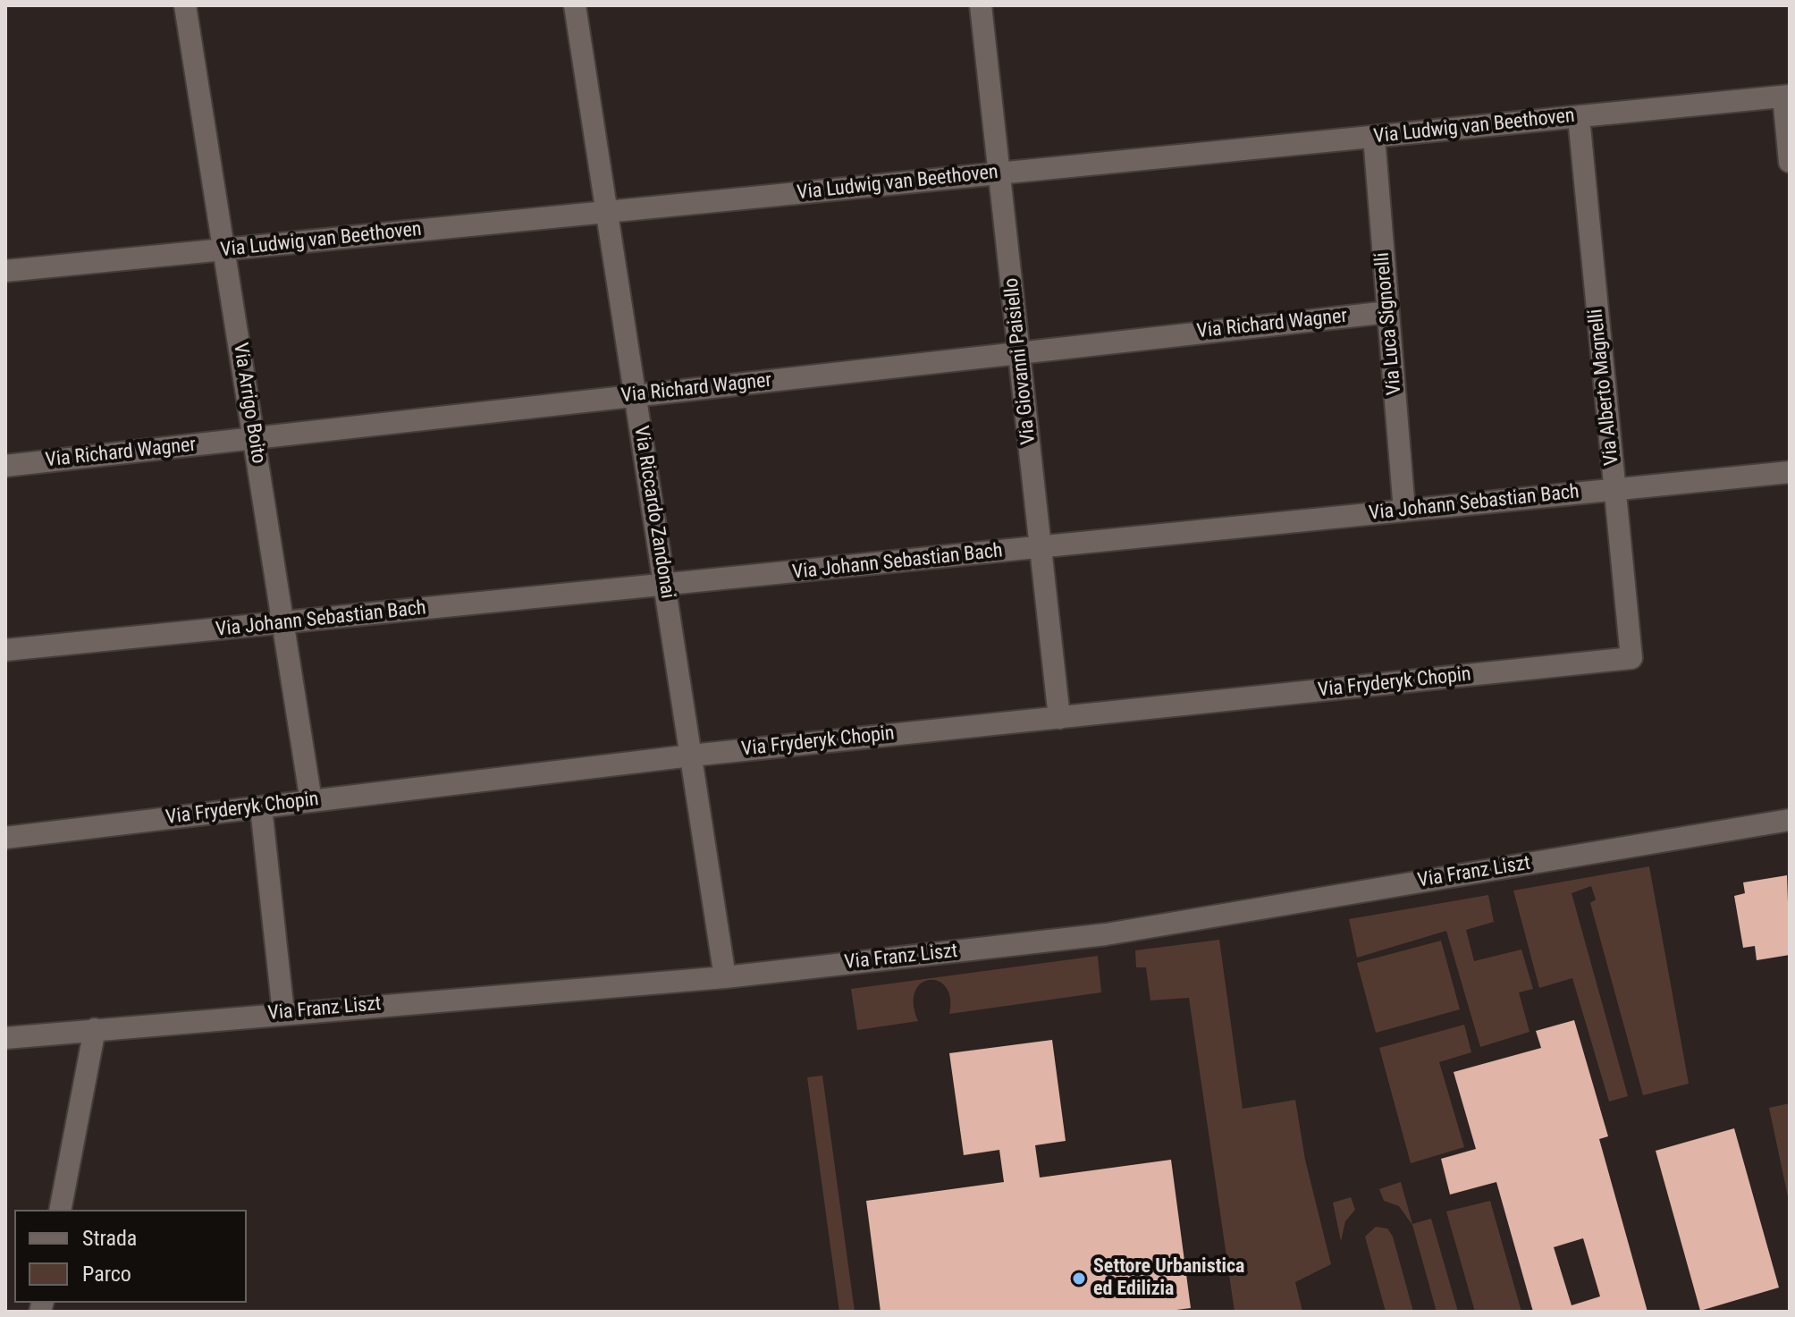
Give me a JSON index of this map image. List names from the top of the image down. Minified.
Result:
{"streets":{"street":["Via Ludwig van Beethoven","Via Luca Signorelli","Via Richard Wagner","Via Giovanni Paisiello","Via Alberto Magnelli","Via Arrigo Boito","Via Johann Sebastian Bach","Via Riccardo Zandonai","Via Fryderyk Chopin","Via Franz Liszt"]},"crossings":[["Via Ludwig van Beethoven","Via Luca Signorelli"],["Via Ludwig van Beethoven","Via Giovanni Paisiello"],["Via Ludwig van Beethoven","Via Alberto Magnelli"],["Via Ludwig van Beethoven","Via Arrigo Boito"],["Via Ludwig van Beethoven","Via Riccardo Zandonai"],["Via Luca Signorelli","Via Richard Wagner"],["Via Luca Signorelli","Via Johann Sebastian Bach"],["Via Richard Wagner","Via Giovanni Paisiello"],["Via Richard Wagner","Via Arrigo Boito"],["Via Richard Wagner","Via Riccardo Zandonai"],["Via Giovanni Paisiello","Via Johann Sebastian Bach"],["Via Giovanni Paisiello","Via Fryderyk Chopin"],["Via Alberto Magnelli","Via Johann Sebastian Bach"],["Via Alberto Magnelli","Via Fryderyk Chopin"],["Via Arrigo Boito","Via Johann Sebastian Bach"],["Via Arrigo Boito","Via Fryderyk Chopin"],["Via Johann Sebastian Bach","Via Riccardo Zandonai"],["Via Riccardo Zandonai","Via Fryderyk Chopin"],["Via Riccardo Zandonai","Via Franz Liszt"]],"places":["Settore Urbanistica ed Edilizia"],"legend":["Strada","Parco"]}
